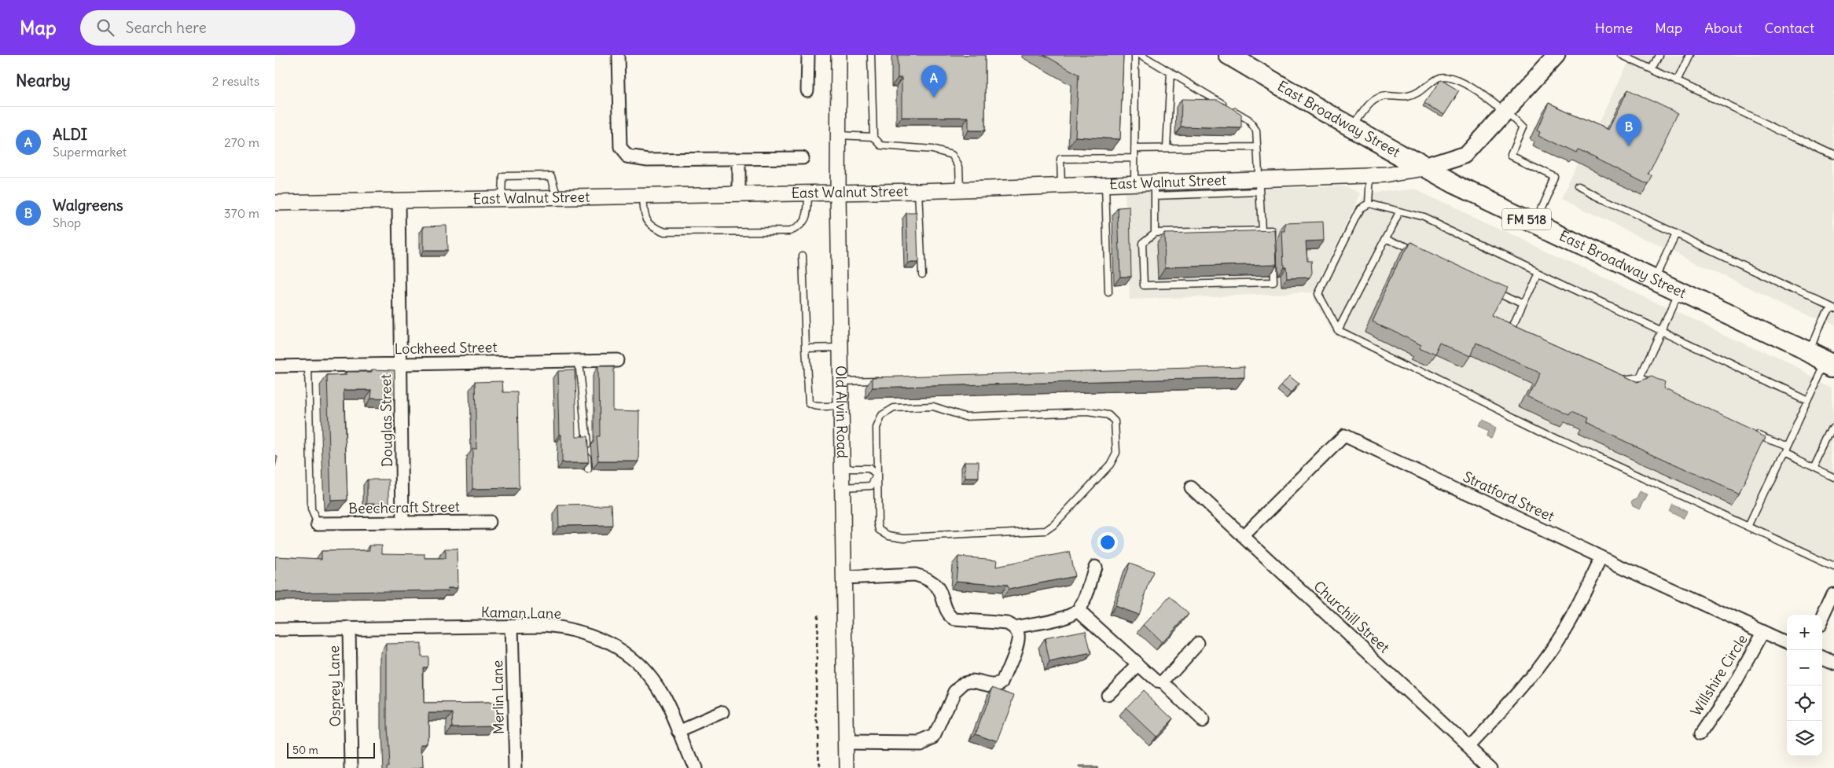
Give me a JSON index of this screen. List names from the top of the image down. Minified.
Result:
{"streets":{"main road":["East Broadway Street","FM 518"],"street":["East Walnut Street","Lockheed Street","Old Alvin Road","Douglas Street","Stratford Street","Beechcraft Street","Kaman Lane","Churchill Street","Willshire Circle","Osprey Lane","Merlin Lane"]},"crossings":[["East Broadway Street","East Walnut Street"],["East Walnut Street","Old Alvin Road"],["East Walnut Street","Douglas Street"],["Lockheed Street","Douglas Street"],["Douglas Street","Beechcraft Street"],["Stratford Street","Churchill Street"],["Stratford Street","Willshire Circle"],["Kaman Lane","Osprey Lane"],["Kaman Lane","Merlin Lane"]],"scale_bar":"50 m","page":{"header":"Map","search":"Search here","nav":["Home","Map","About","Contact"],"heading":["Nearby","2 results"],"pins":["A","B"],"list":[{"mark":"A","name":"ALDI","note":"Supermarket","value":"270 m"},{"mark":"B","name":"Walgreens","note":"Shop","value":"370 m"}],"map_buttons":["+","−"],"scale":"50 m"}}
